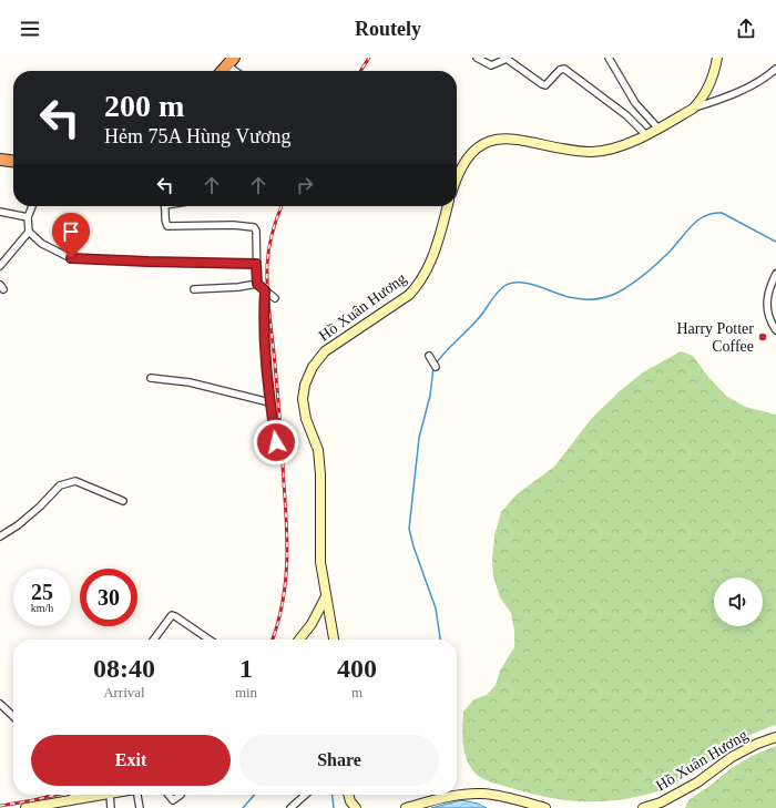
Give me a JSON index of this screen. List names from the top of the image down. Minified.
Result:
{"streets":{"main road":["Hồ Xuân Hương"]},"places":["Harry Potter Coffee"],"page":{"header":"Routely","turn":["200 m","Hẻm 75A Hùng Vương"],"speed":"25 km/h","limit":"30","eta":["08:40","Arrival","1","min","400","m"],"buttons":["Exit","Share"]}}
